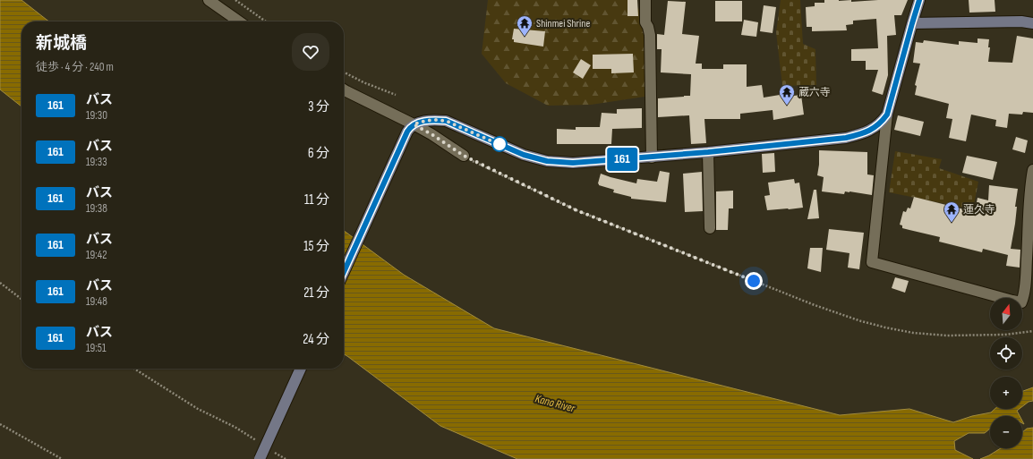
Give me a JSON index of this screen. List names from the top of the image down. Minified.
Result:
{"water":["Kano River"],"places":{"temple":["Shinmei Shrine","蔵六寺","蓮久寺"]},"lines":["bus line 161"],"north":"top","page":{"on_map":"161","heading":["新城橋","徒歩 · 4 分 · 240 m"],"list":[{"mark":"161","name":"バス","note":"19:30","value":"3 分"},{"mark":"161","name":"バス","note":"19:33","value":"6 分"},{"mark":"161","name":"バス","note":"19:38","value":"11 分"},{"mark":"161","name":"バス","note":"19:42","value":"15 分"},{"mark":"161","name":"バス","note":"19:48","value":"21 分"},{"mark":"161","name":"バス","note":"19:51","value":"24 分"}],"map_buttons":["+","−"]}}
